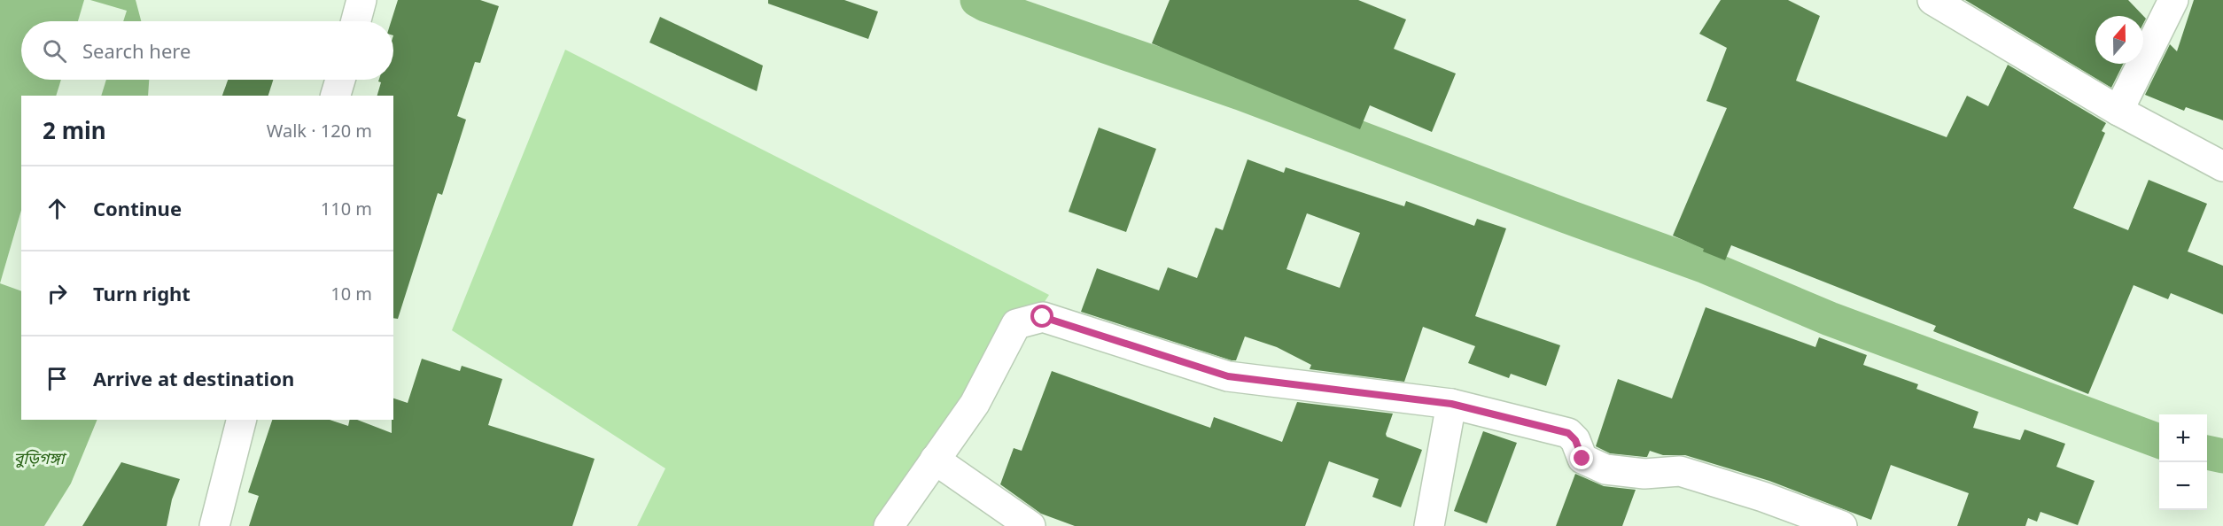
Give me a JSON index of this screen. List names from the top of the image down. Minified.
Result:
{"water":["বুড়িগঙ্গা"],"north":"top","page":{"search":"Search here","heading":["2 min","Walk · 120 m"],"list":[["Continue","110 m"],["Turn right","10 m"],"Arrive at destination"],"map_buttons":["+","−"]}}
